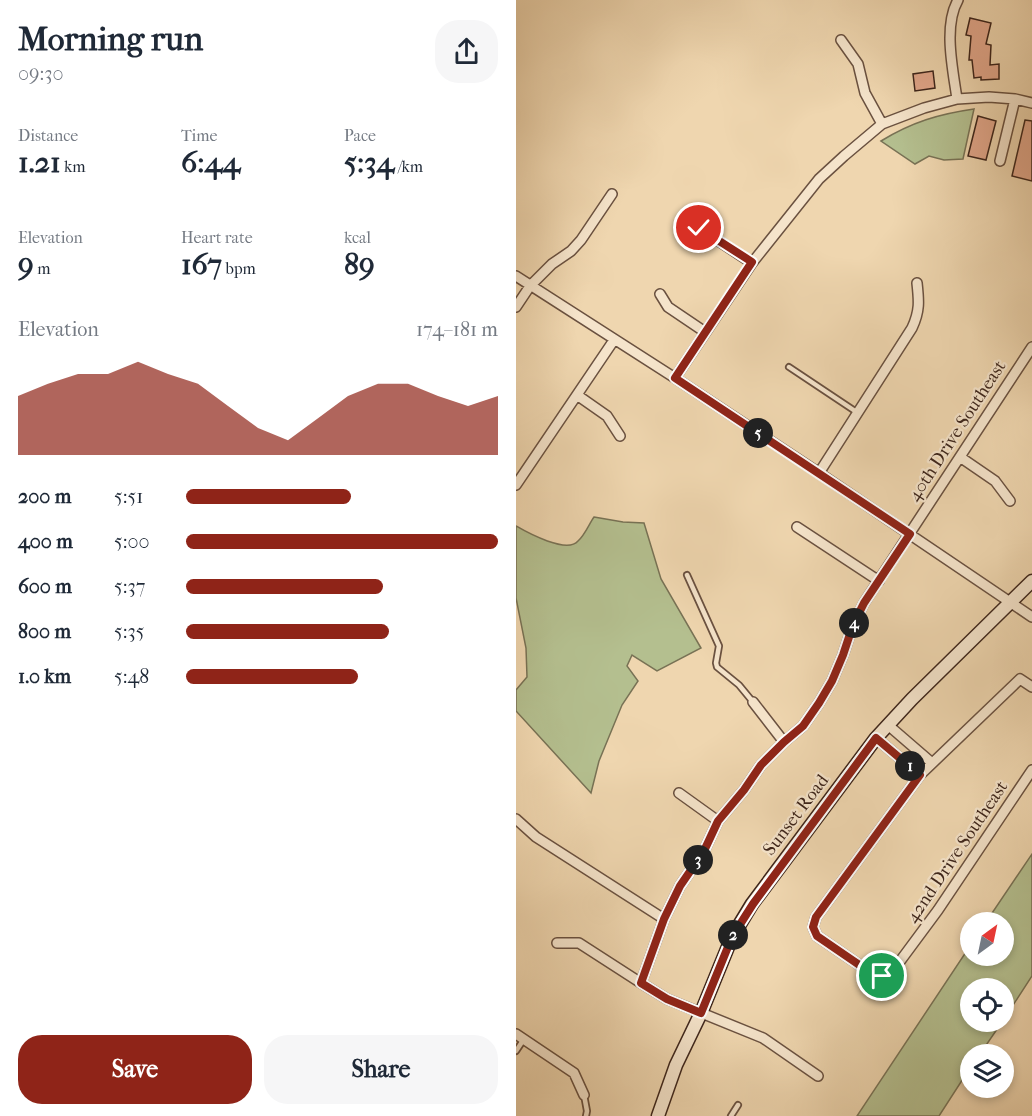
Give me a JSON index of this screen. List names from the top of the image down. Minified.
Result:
{"streets":{"street":["40th Drive Southeast","Sunset Road","42nd Drive Southeast"]},"north":"top right","page":{"heading":["Morning run","09:30"],"stats":[["Distance","1.21 km"],["Time","6:44"],["Pace","5:34 /km"],["Elevation","9 m"],["Heart rate","167 bpm"],["kcal","89"]],"chart":["Elevation","174–181 m"],"pins":["5","4","1","3","2"],"list":[{"name":"200 m","note":"5:51"},{"name":"400 m","note":"5:00"},{"name":"600 m","note":"5:37"},{"name":"800 m","note":"5:35"},{"name":"1.0 km","note":"5:48"}],"buttons":["Save","Share"]}}
